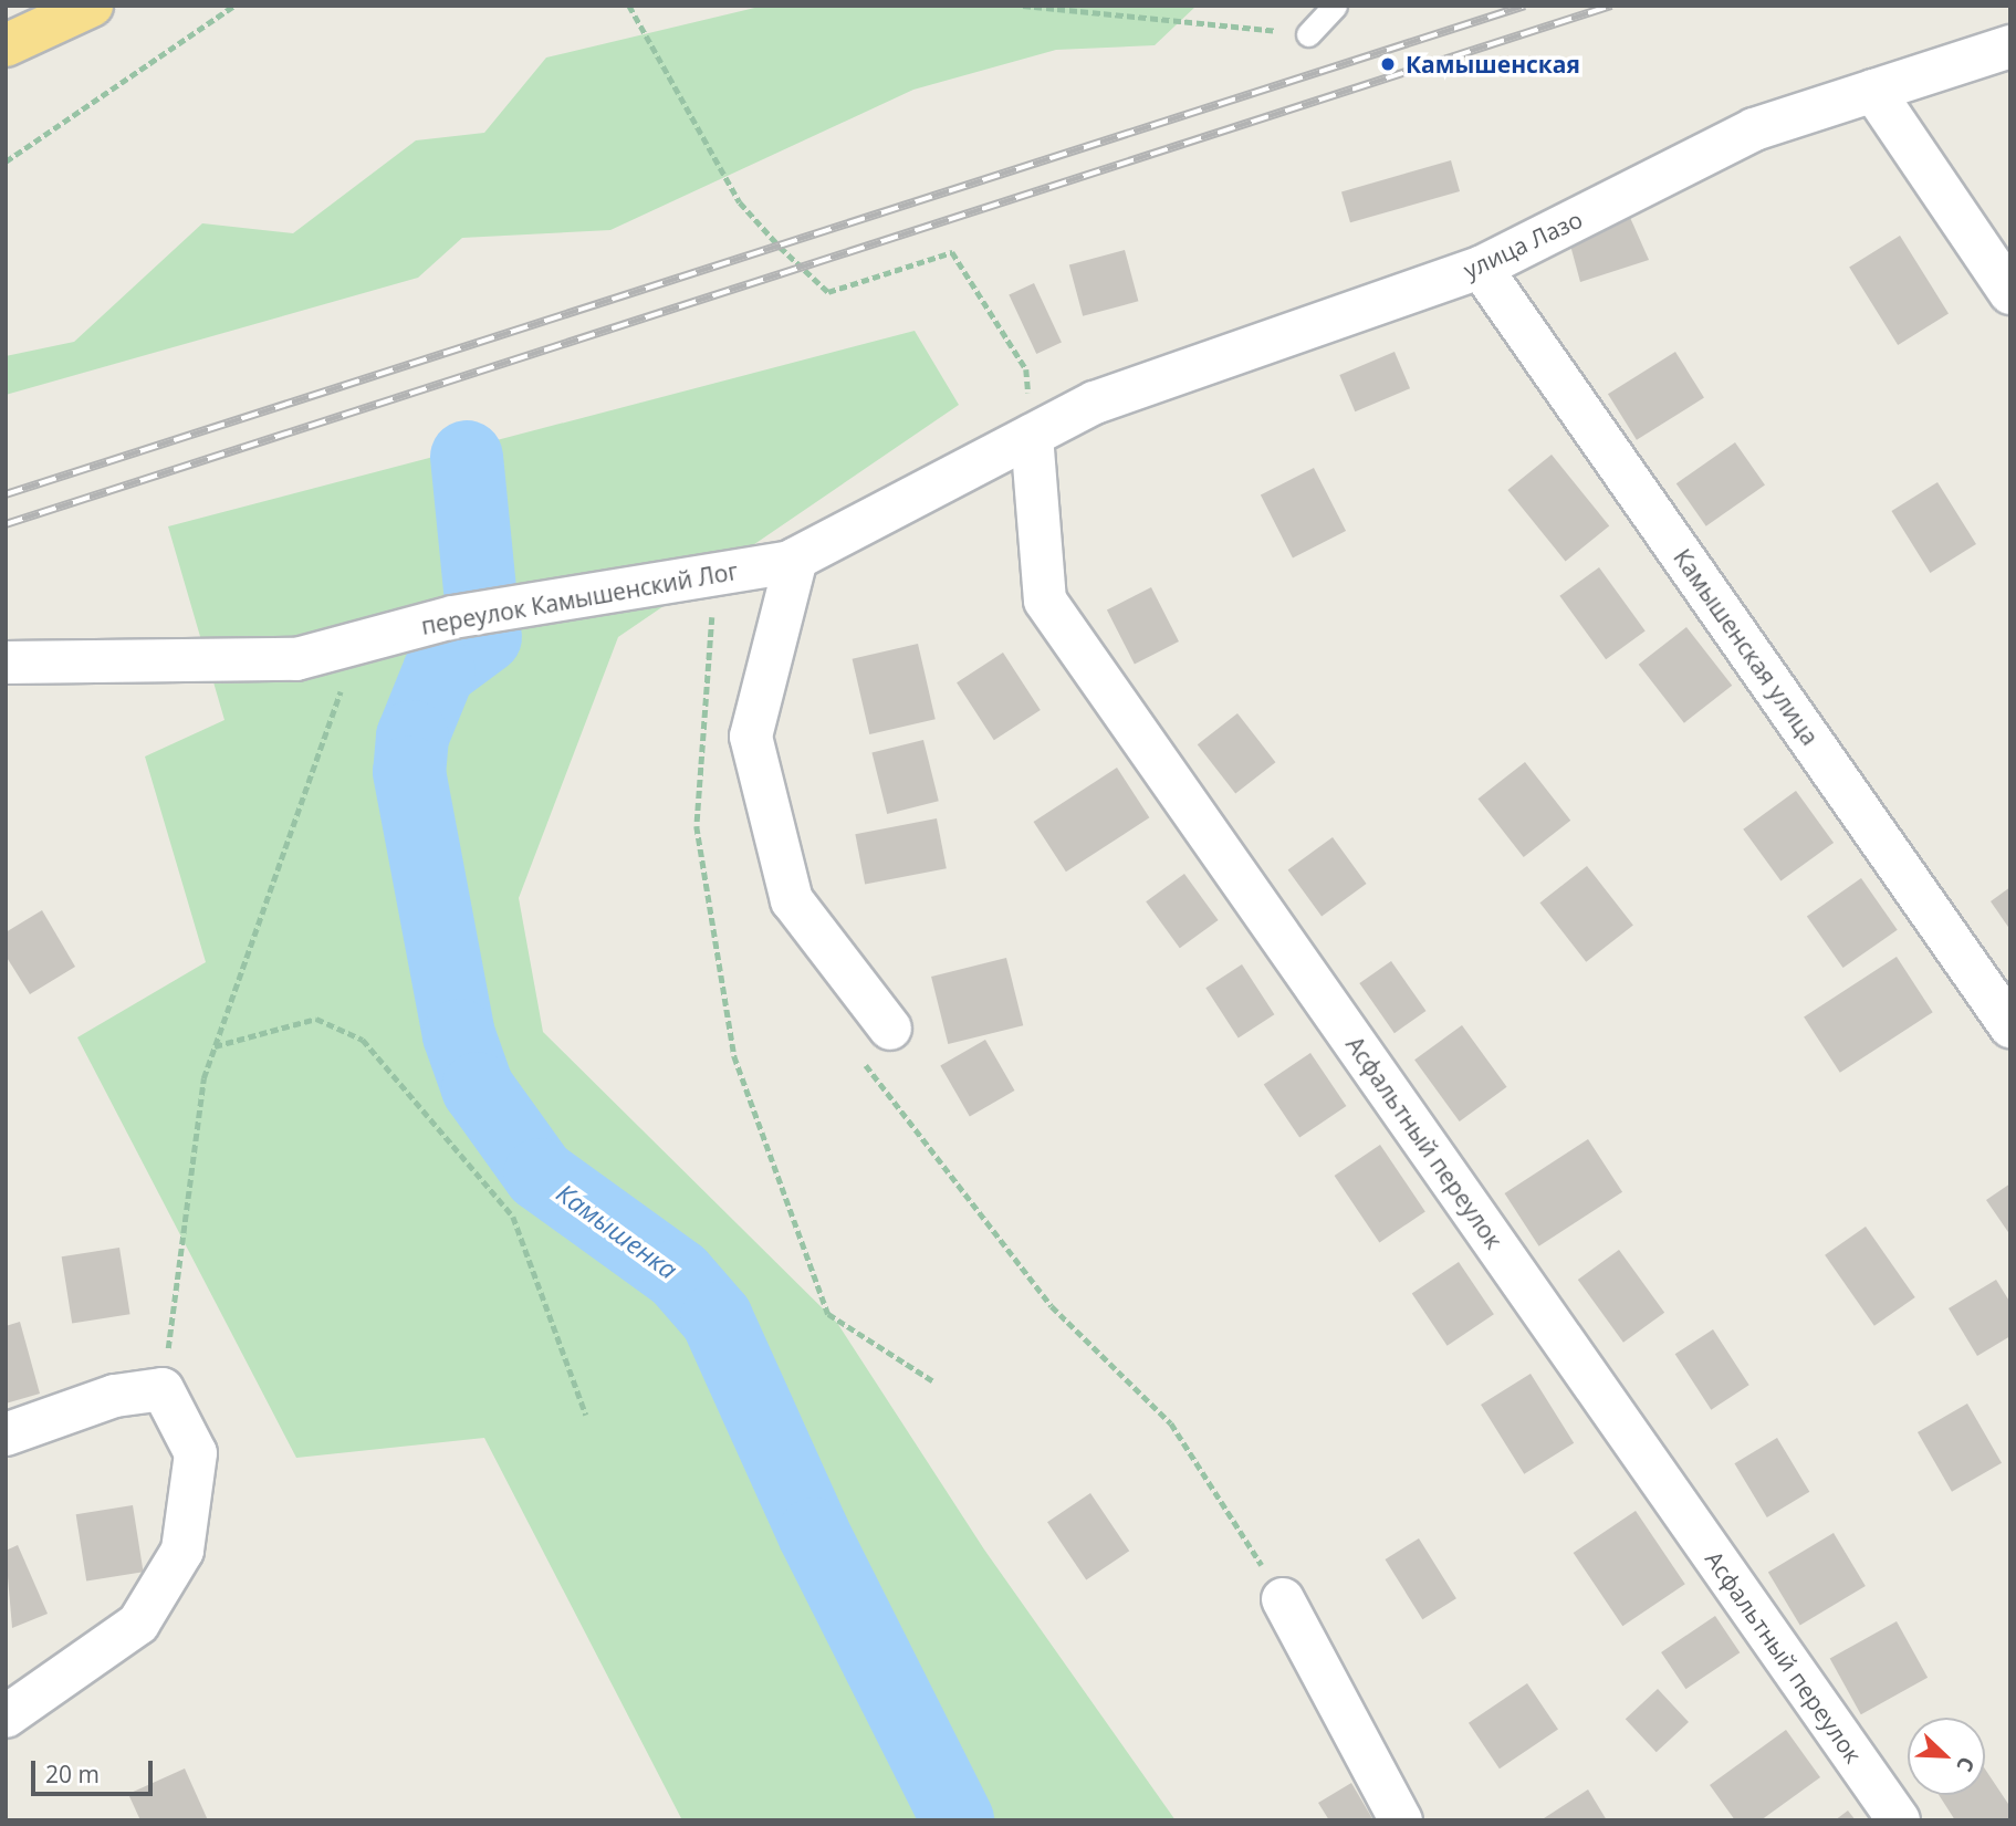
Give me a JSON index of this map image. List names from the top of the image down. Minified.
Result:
{"streets":{"street":["улица Лазо","переулок Камышенский Лог","Камышенская улица","Асфальтный переулок"]},"crossings":[["улица Лазо","переулок Камышенский Лог"],["улица Лазо","Камышенская улица"],["улица Лазо","Асфальтный переулок"],["переулок Камышенский Лог","Асфальтный переулок"]],"water":["Камышенка"],"places":["Камышенская"],"scale_bar":"20 m","north":"bottom right"}
